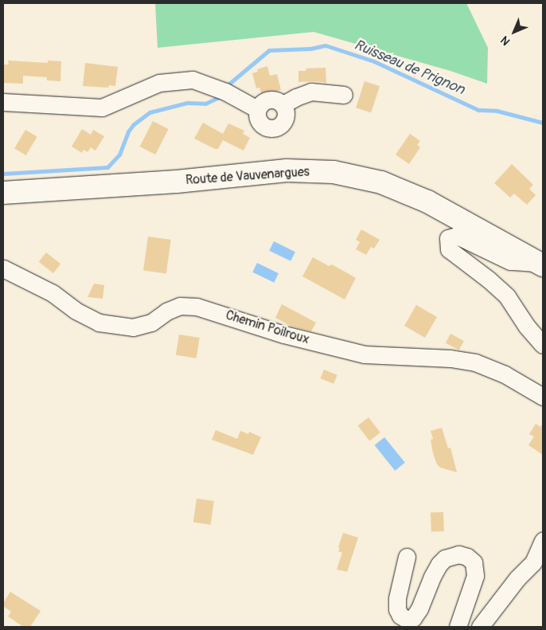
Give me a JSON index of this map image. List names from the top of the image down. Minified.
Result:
{"streets":{"main road":["Route de Vauvenargues"],"street":["Chemin Poilroux"]},"water":["Ruisseau de Prignon"],"north":"bottom left"}
